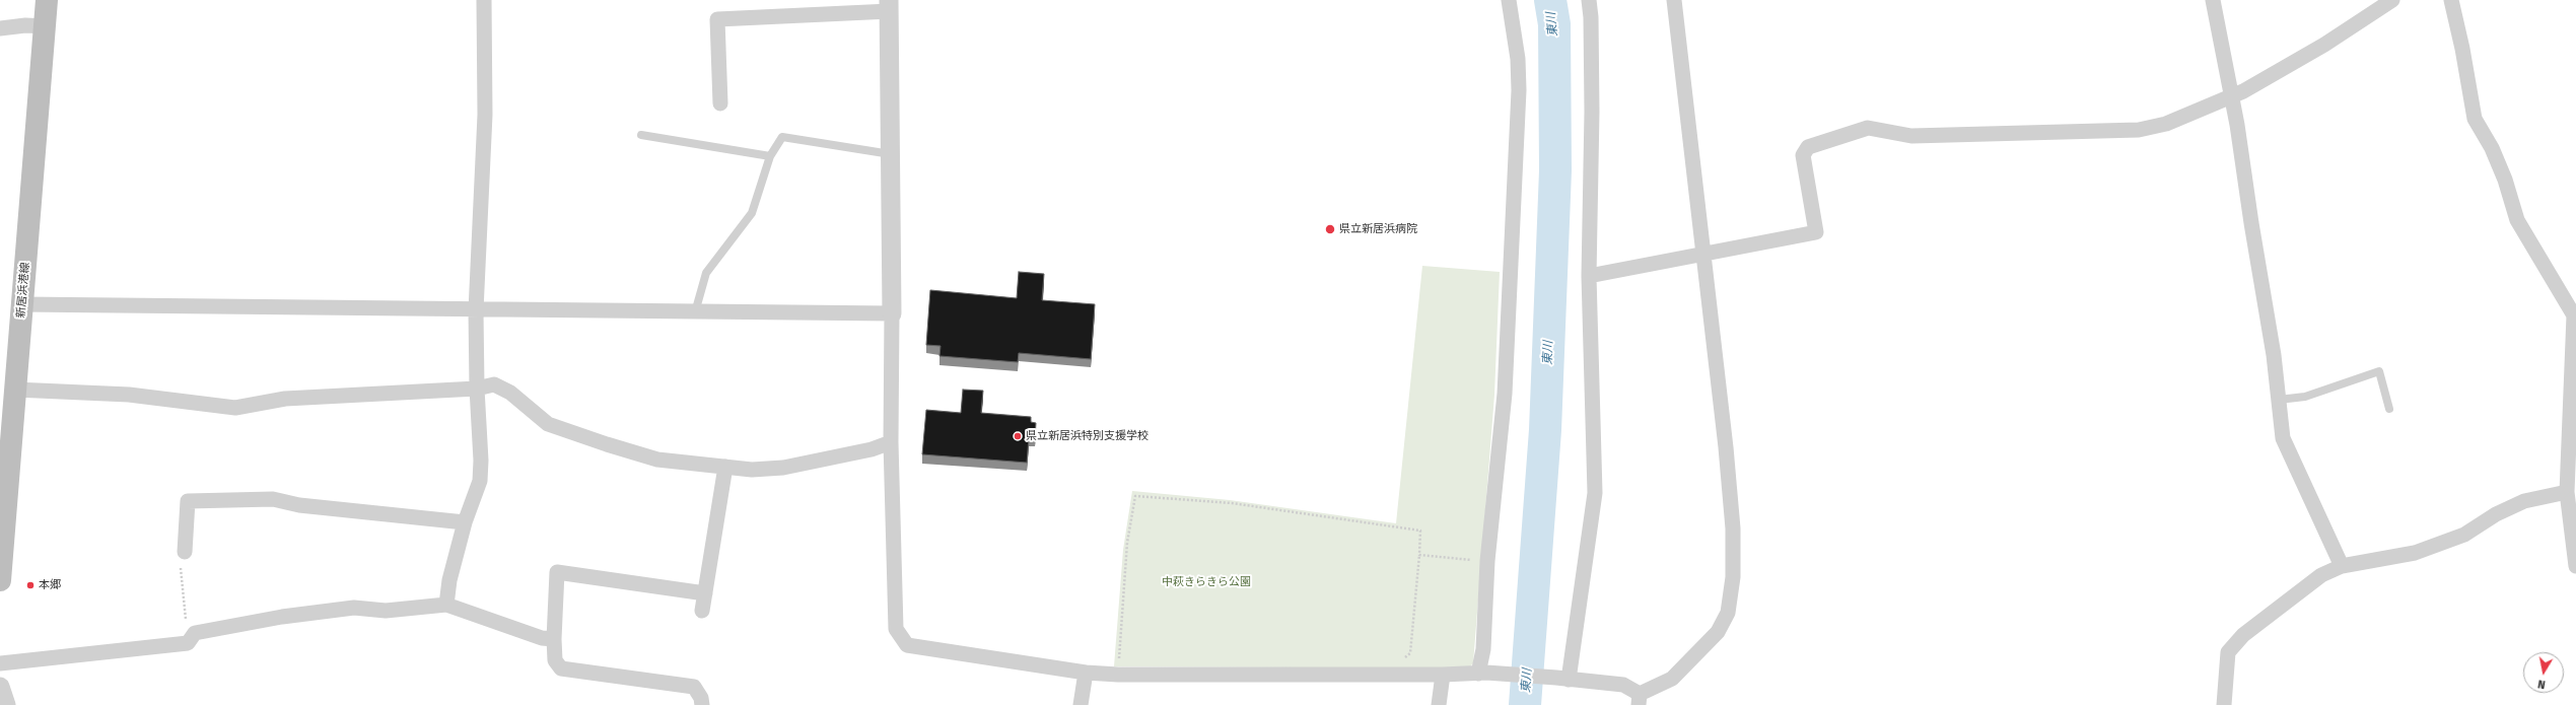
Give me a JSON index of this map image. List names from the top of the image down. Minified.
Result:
{"streets":{"main road":["新居浜港線"]},"water":["東川"],"parks":["中萩きらきら公園"],"places":["県立新居浜病院","県立新居浜特別支援学校","本郷"],"north":"bottom"}
